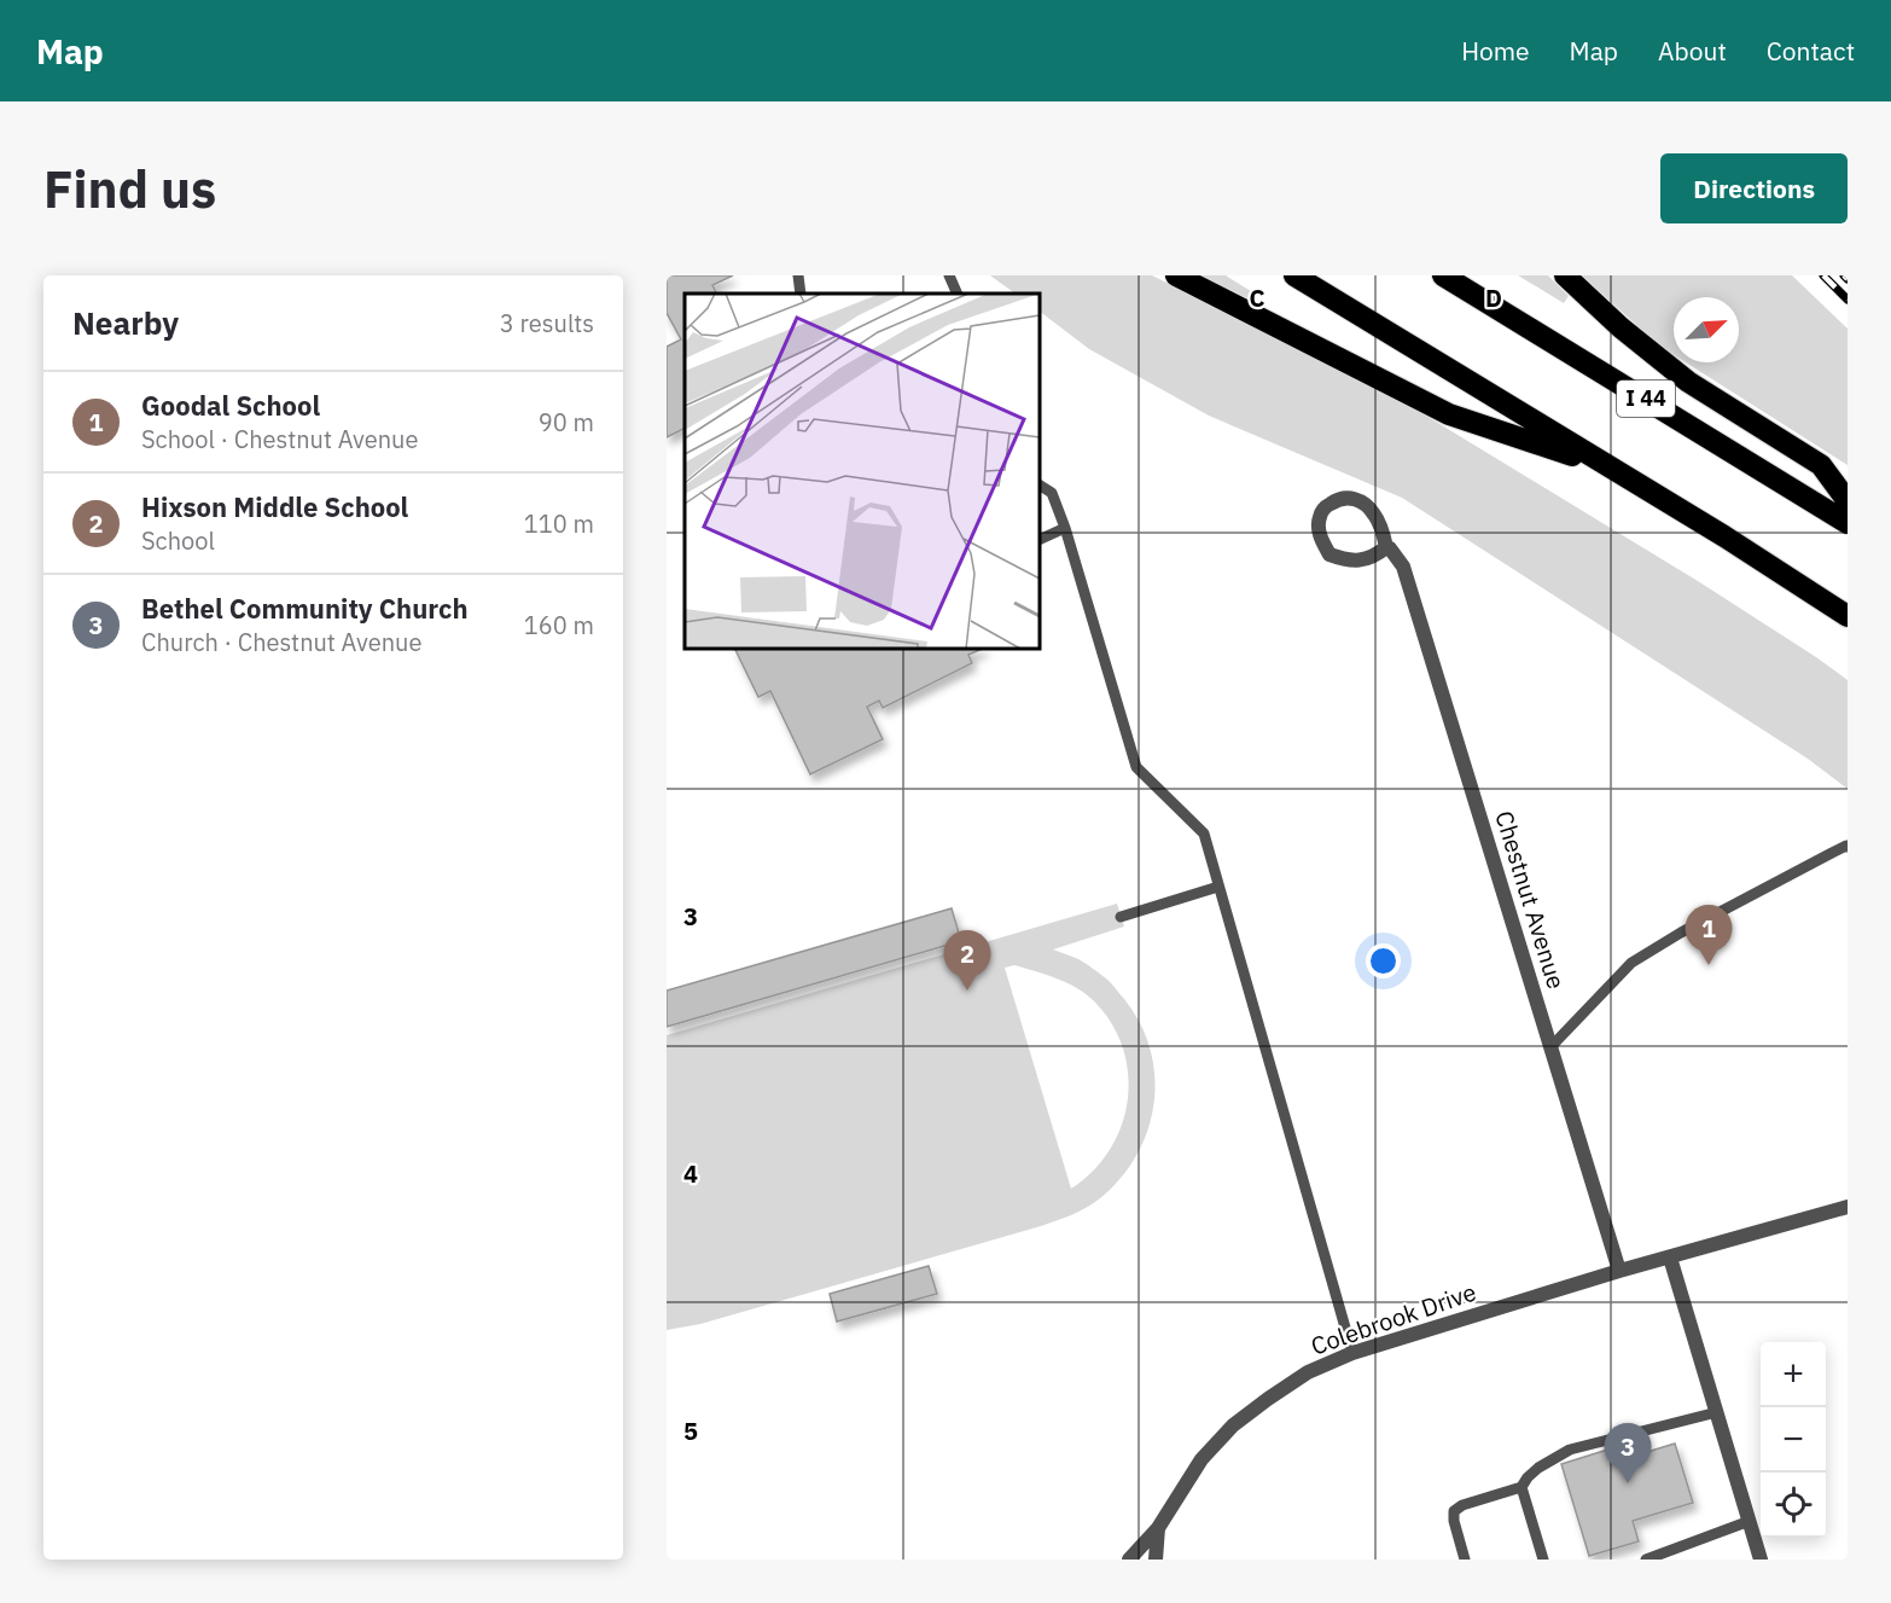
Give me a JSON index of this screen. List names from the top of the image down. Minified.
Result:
{"streets":{"highway":["I 44"],"street":["Chestnut Avenue","Colebrook Drive"]},"crossings":[["Chestnut Avenue","Colebrook Drive"]],"north":"top right","page":{"header":"Map","nav":["Home","Map","About","Contact"],"buttons":"Directions","title":"Find us","heading":["Nearby","3 results"],"list":[{"mark":"1","name":"Goodal School","note":"School · Chestnut Avenue","value":"90 m"},{"mark":"2","name":"Hixson Middle School","note":"School","value":"110 m"},{"mark":"3","name":"Bethel Community Church","note":"Church · Chestnut Avenue","value":"160 m"}],"pins":["1","2","3"],"map_buttons":["+","−"]},"grid":{"columns":["C","D"],"rows":["3","4","5"]}}
